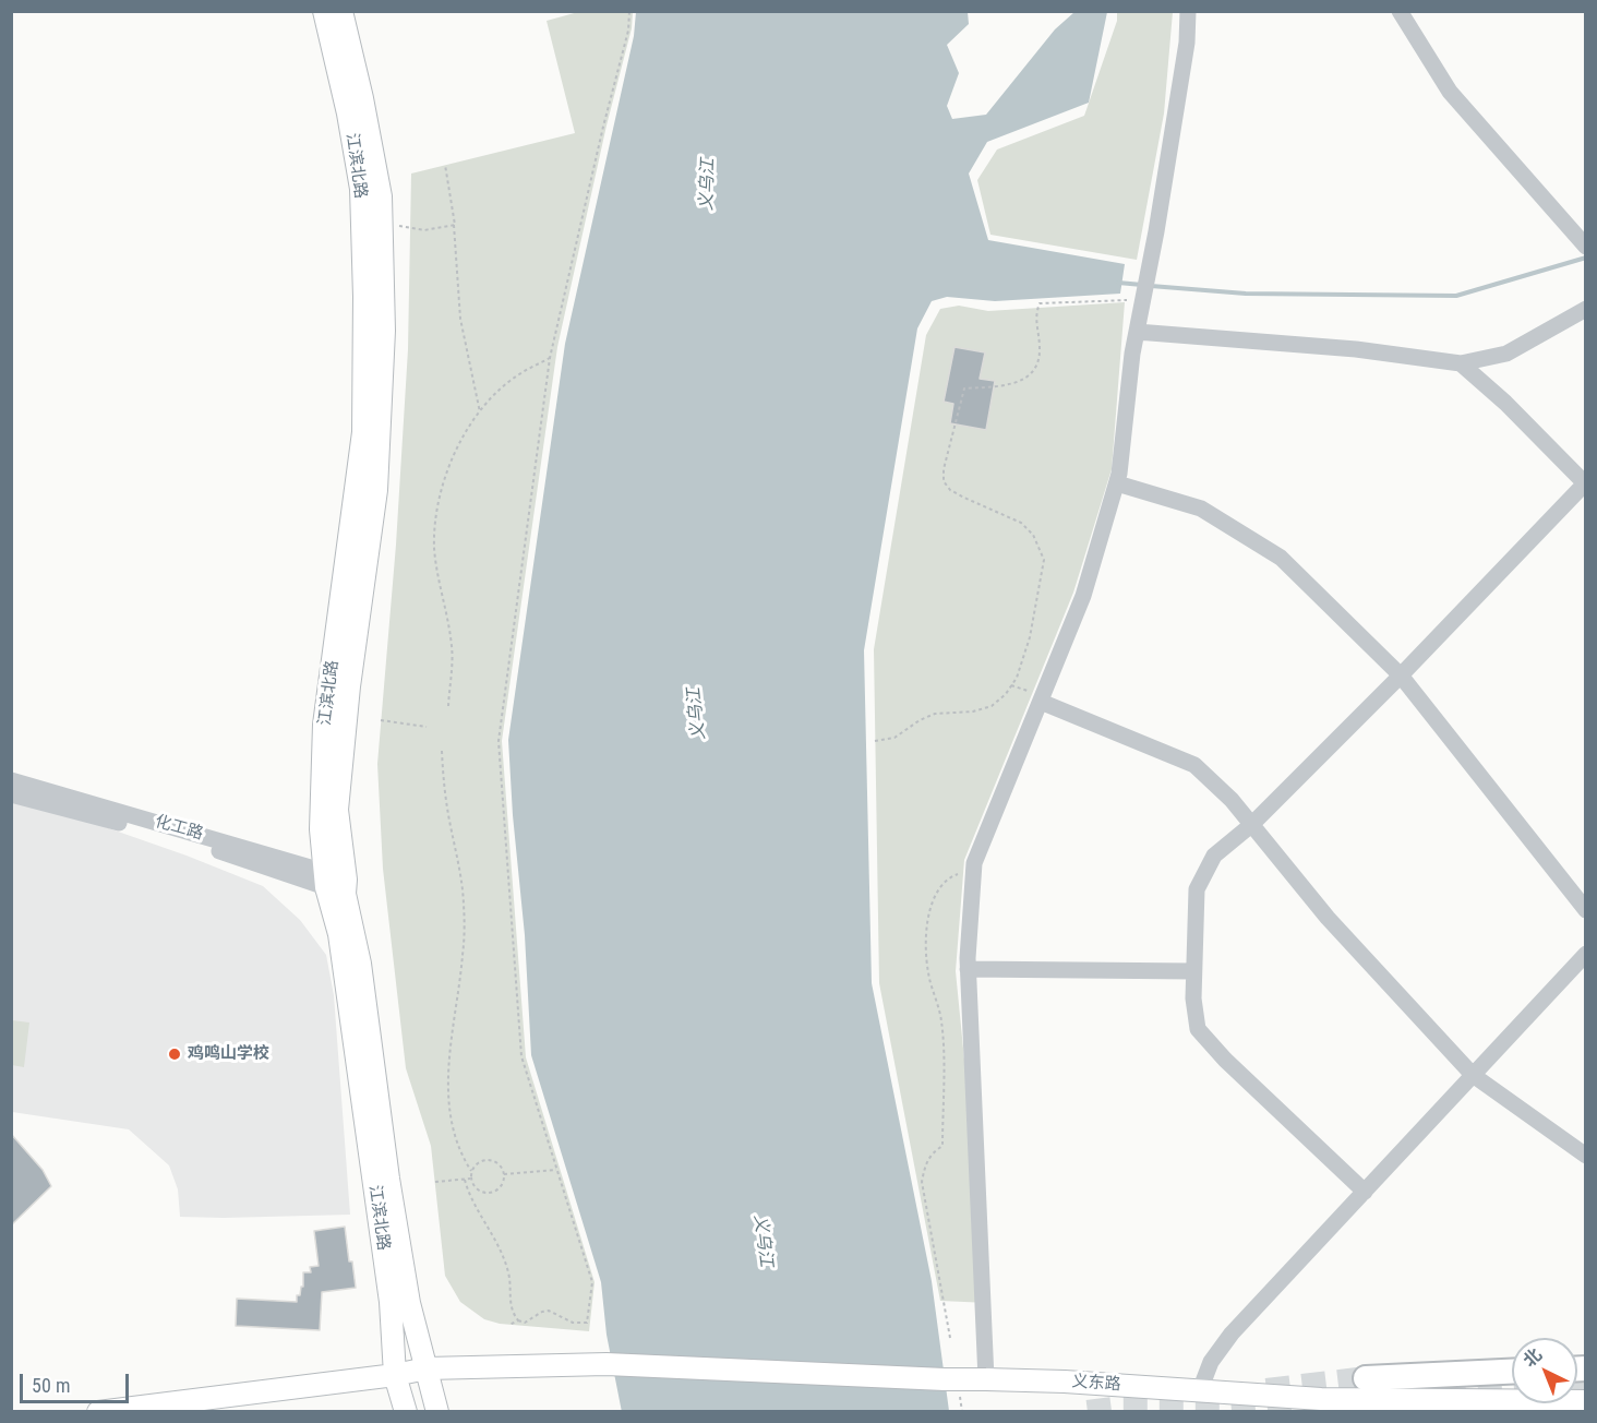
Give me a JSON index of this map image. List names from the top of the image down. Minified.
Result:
{"streets":{"main road":["江滨北路","义东路"],"street":["化工路"]},"crossings":[["江滨北路","化工路"],["江滨北路","义东路"]],"water":["义乌江"],"places":["鸡鸣山学校"],"scale_bar":"50 m","north":"top left"}
